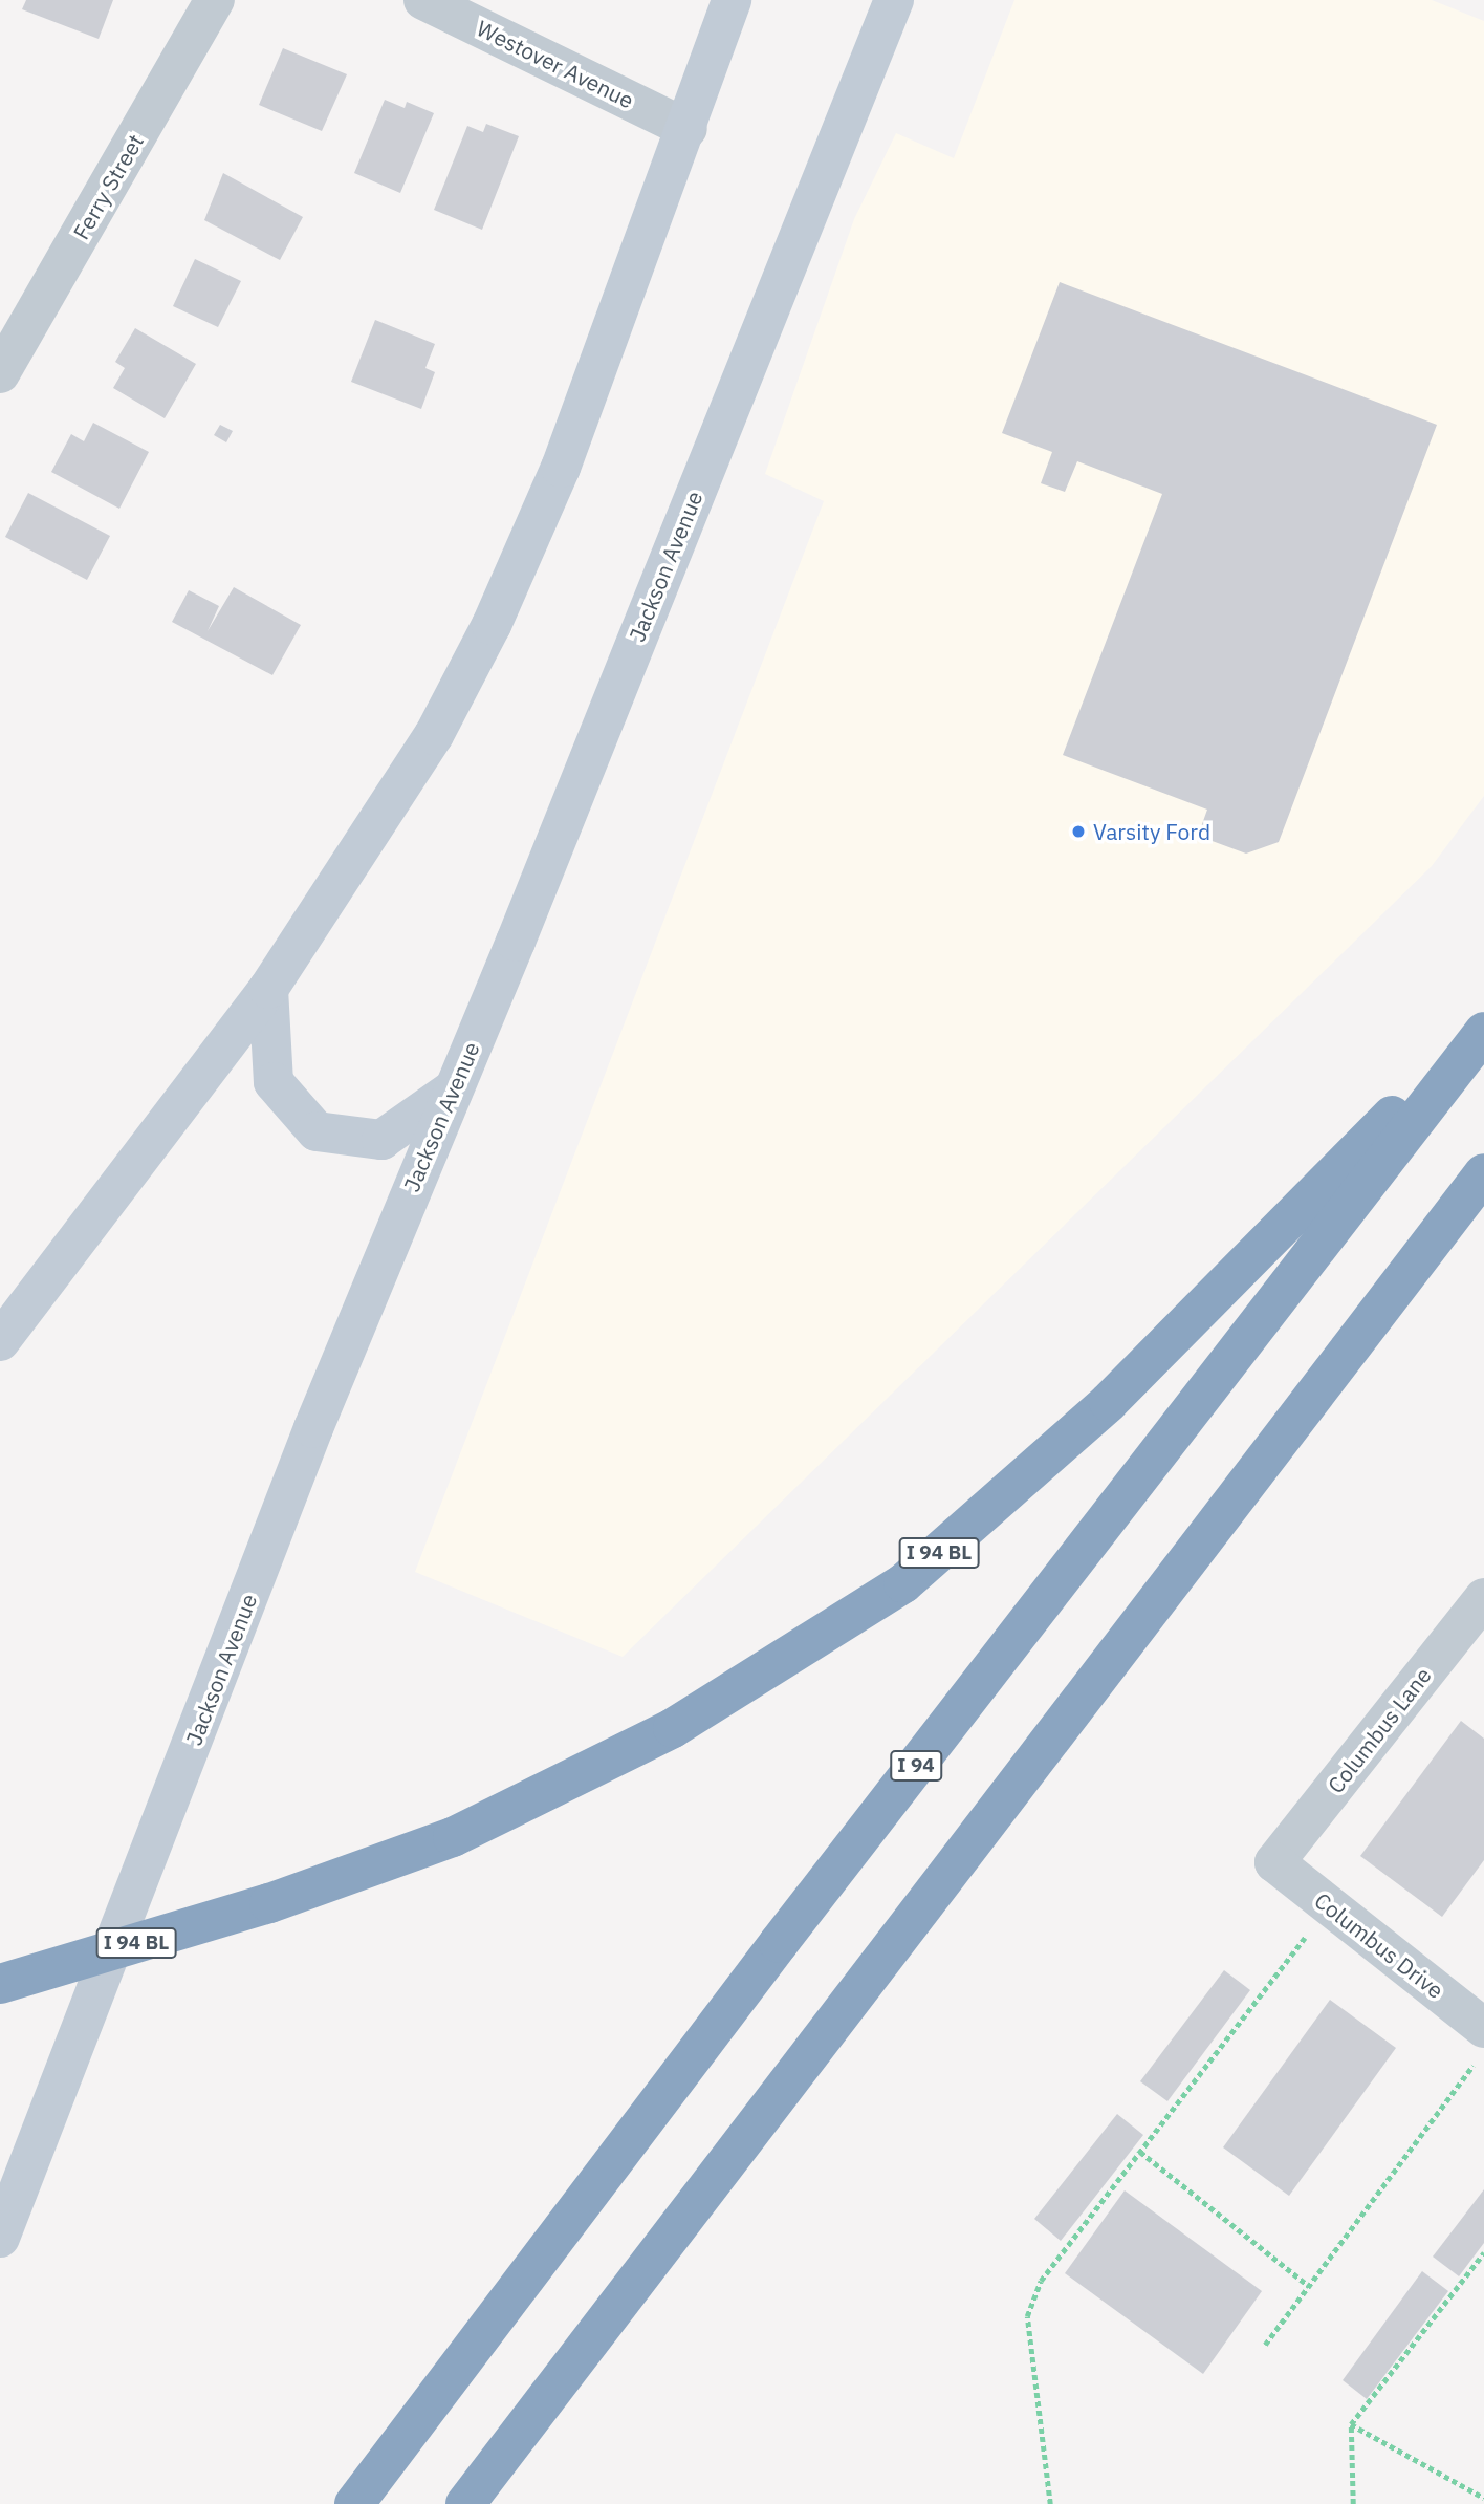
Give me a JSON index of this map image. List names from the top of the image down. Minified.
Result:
{"streets":{"highway":["I 94 BL","I 94"],"main road":["Jackson Avenue"],"street":["Westover Avenue","Ferry Street","Columbus Lane","Columbus Drive"]},"crossings":[["Columbus Lane","Columbus Drive"]],"places":["Varsity Ford"]}
